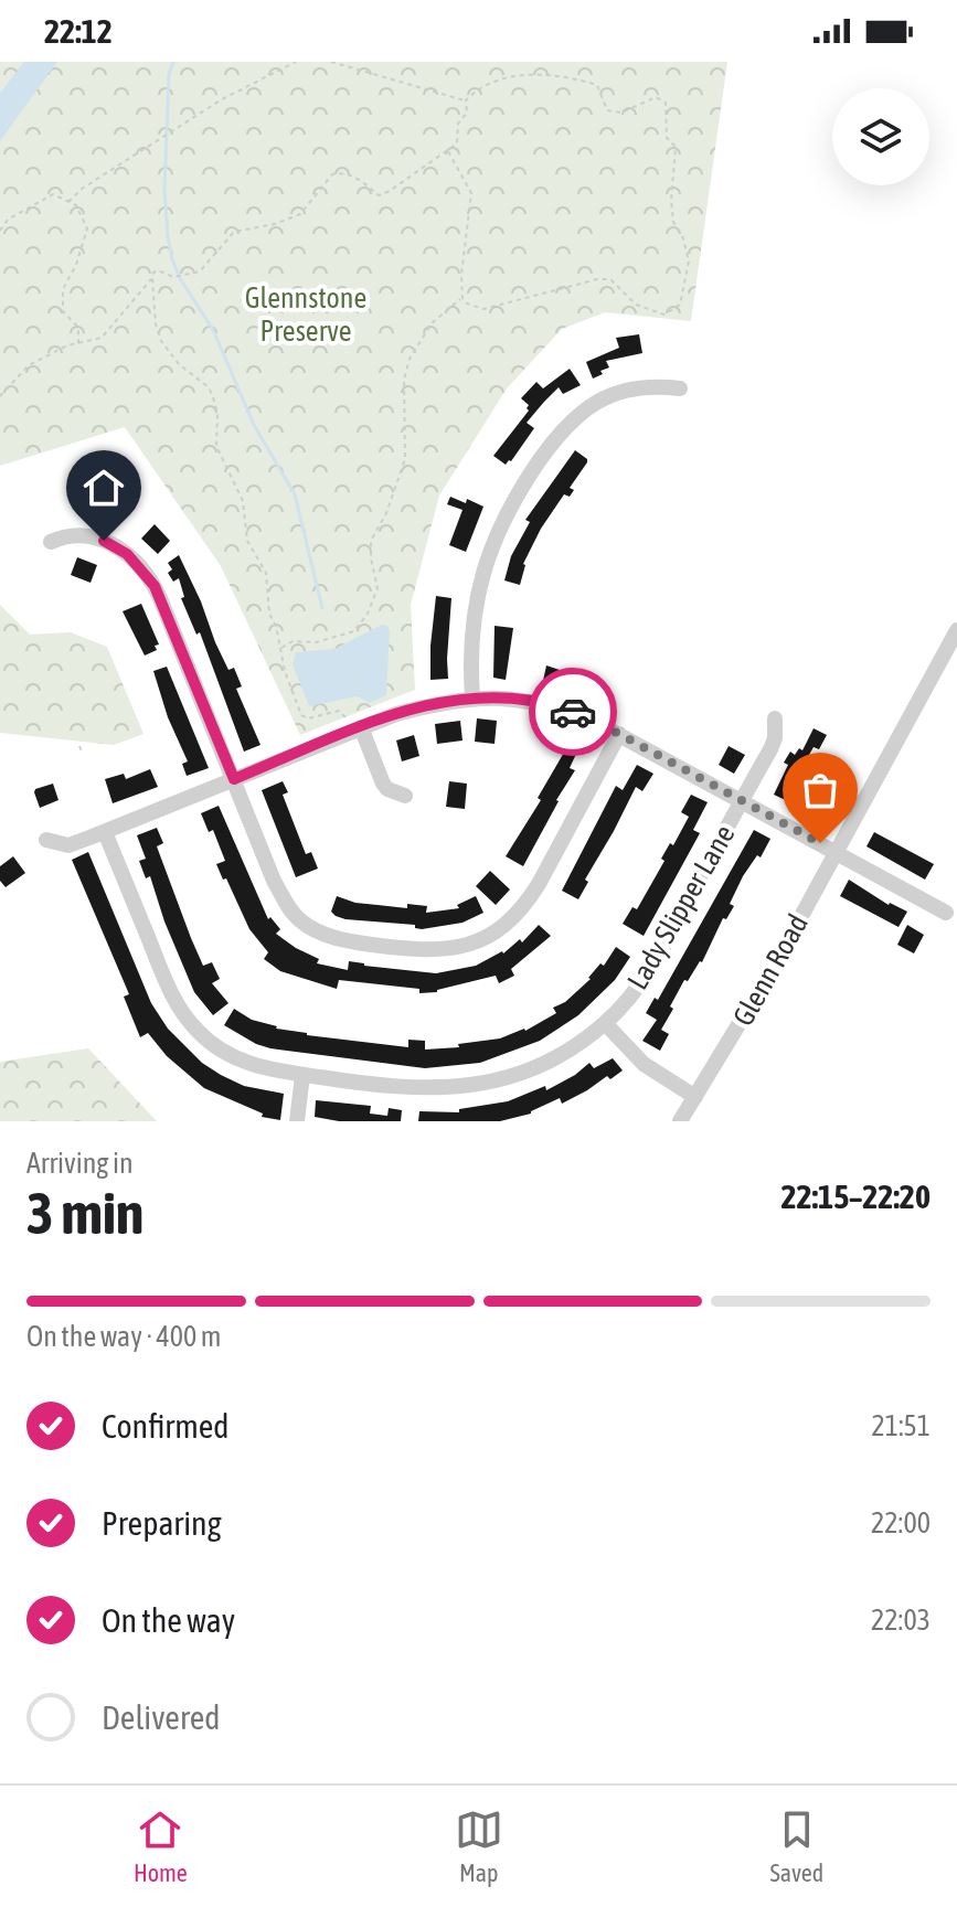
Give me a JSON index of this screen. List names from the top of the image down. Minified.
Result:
{"streets":{"street":["Lady Slipper Lane","Glenn Road"]},"parks":["Glennstone Preserve"],"page":{"status":"22:12","heading":["3 min","Arriving in","22:15–22:20"],"bar":"On the way · 400 m","list":[["Confirmed","21:51"],["Preparing","22:00"],["On the way","22:03"],"Delivered"],"tabs":["Home","Map","Saved"]}}
